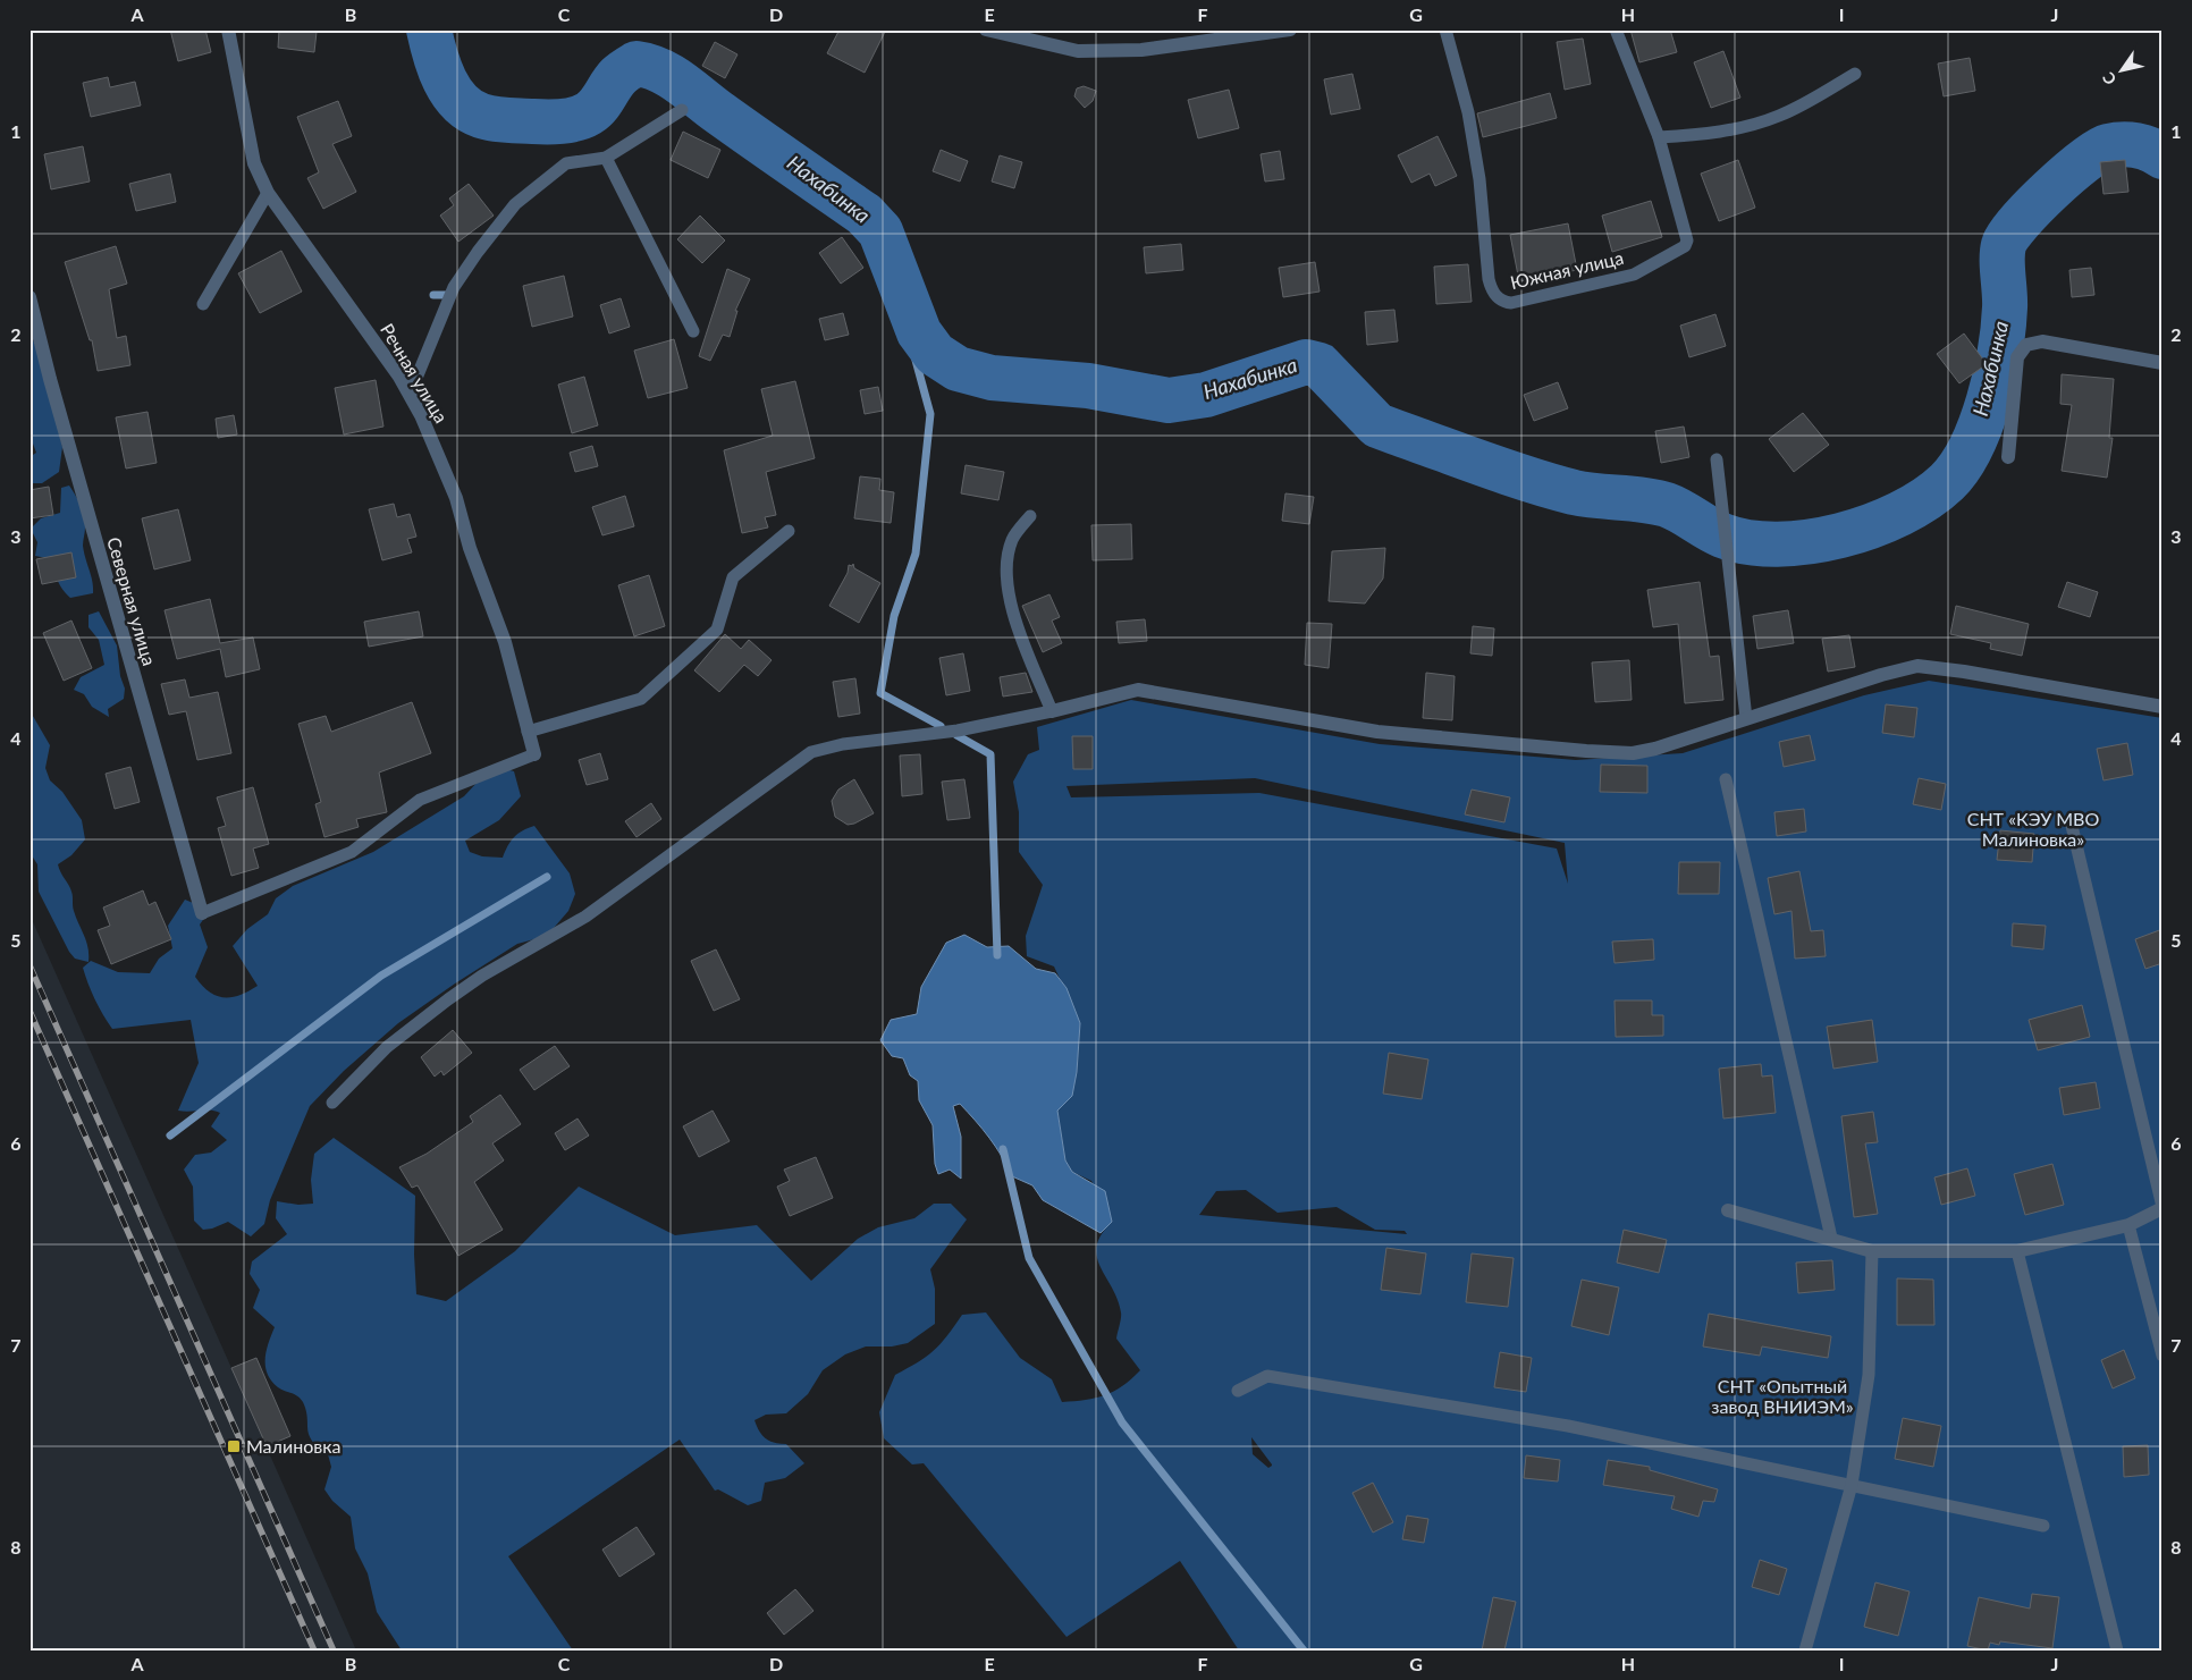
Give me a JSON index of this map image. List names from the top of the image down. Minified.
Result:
{"streets":{"street":["Речная улица","Северная улица"],"lane":["Южная улица"]},"water":["Нахабинка"],"parks":["СНТ «КЭУ МВО Малиновка»","СНТ «Опытный завод ВНИИЭМ»"],"places":{"transit":["Малиновка"]},"north":"bottom left","grid":{"columns":["A","B","C","D","E","F","G","H","I","J"],"rows":["1","2","3","4","5","6","7","8"]}}
